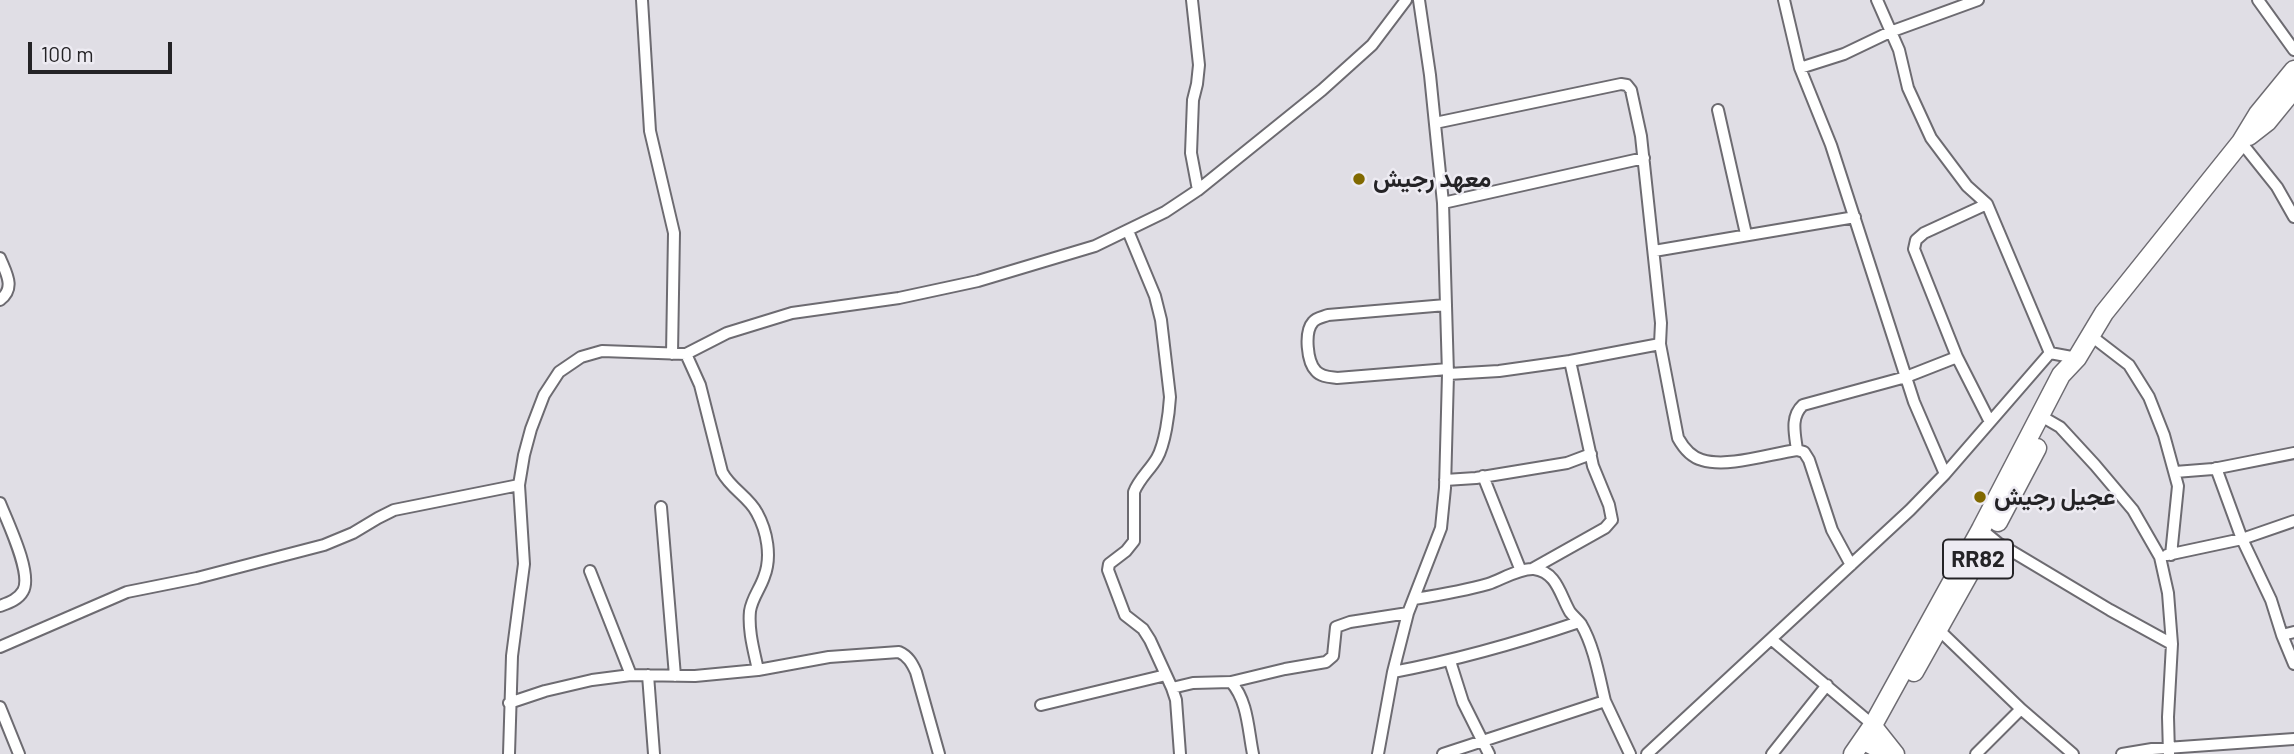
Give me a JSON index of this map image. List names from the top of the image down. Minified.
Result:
{"streets":{"main road":["RR82"]},"places":["معهد رجيش","عجيل رجيش"],"scale_bar":"100 m"}
